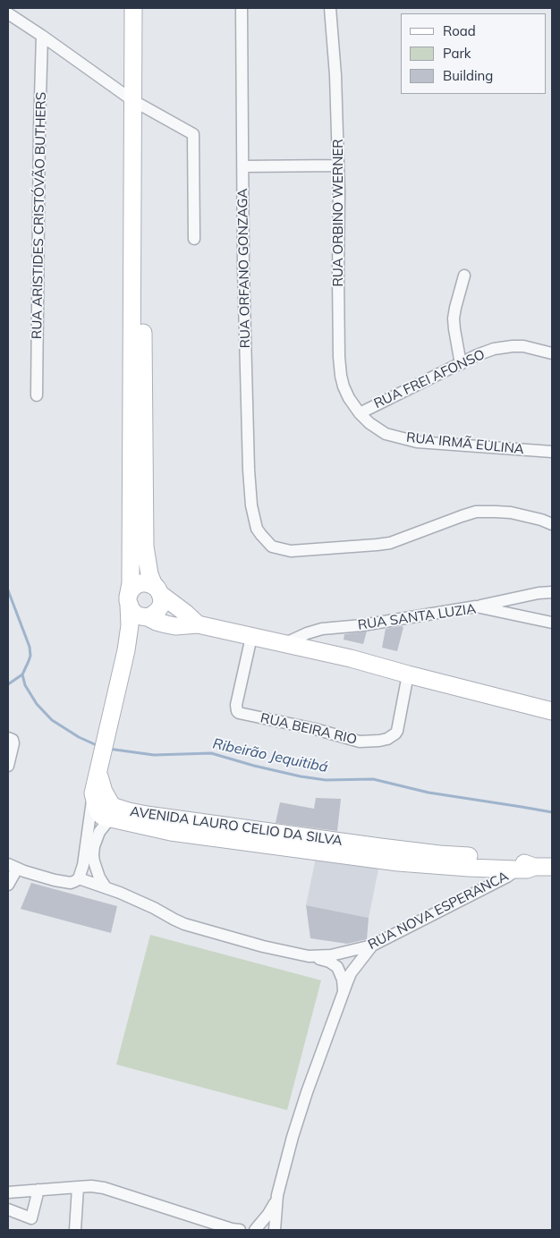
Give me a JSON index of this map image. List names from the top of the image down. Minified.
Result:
{"streets":{"street":["RUA ORBINO WERNER","RUA ARISTIDES CRISTÓVÃO BUTHERS","RUA ORFANO GONZAGA","RUA FREI AFONSO","RUA IRMÃ EULINA","RUA SANTA LUZIA","RUA BEIRA RIO","AVENIDA LAURO CELIO DA SILVA","RUA NOVA ESPERANCA"]},"crossings":[["RUA ORBINO WERNER","RUA FREI AFONSO"],["RUA ORBINO WERNER","RUA IRMÃ EULINA"],["RUA FREI AFONSO","RUA IRMÃ EULINA"],["AVENIDA LAURO CELIO DA SILVA","RUA NOVA ESPERANCA"]],"water":["Ribeirão Jequitibá"],"legend":["Road","Park","Building"]}
